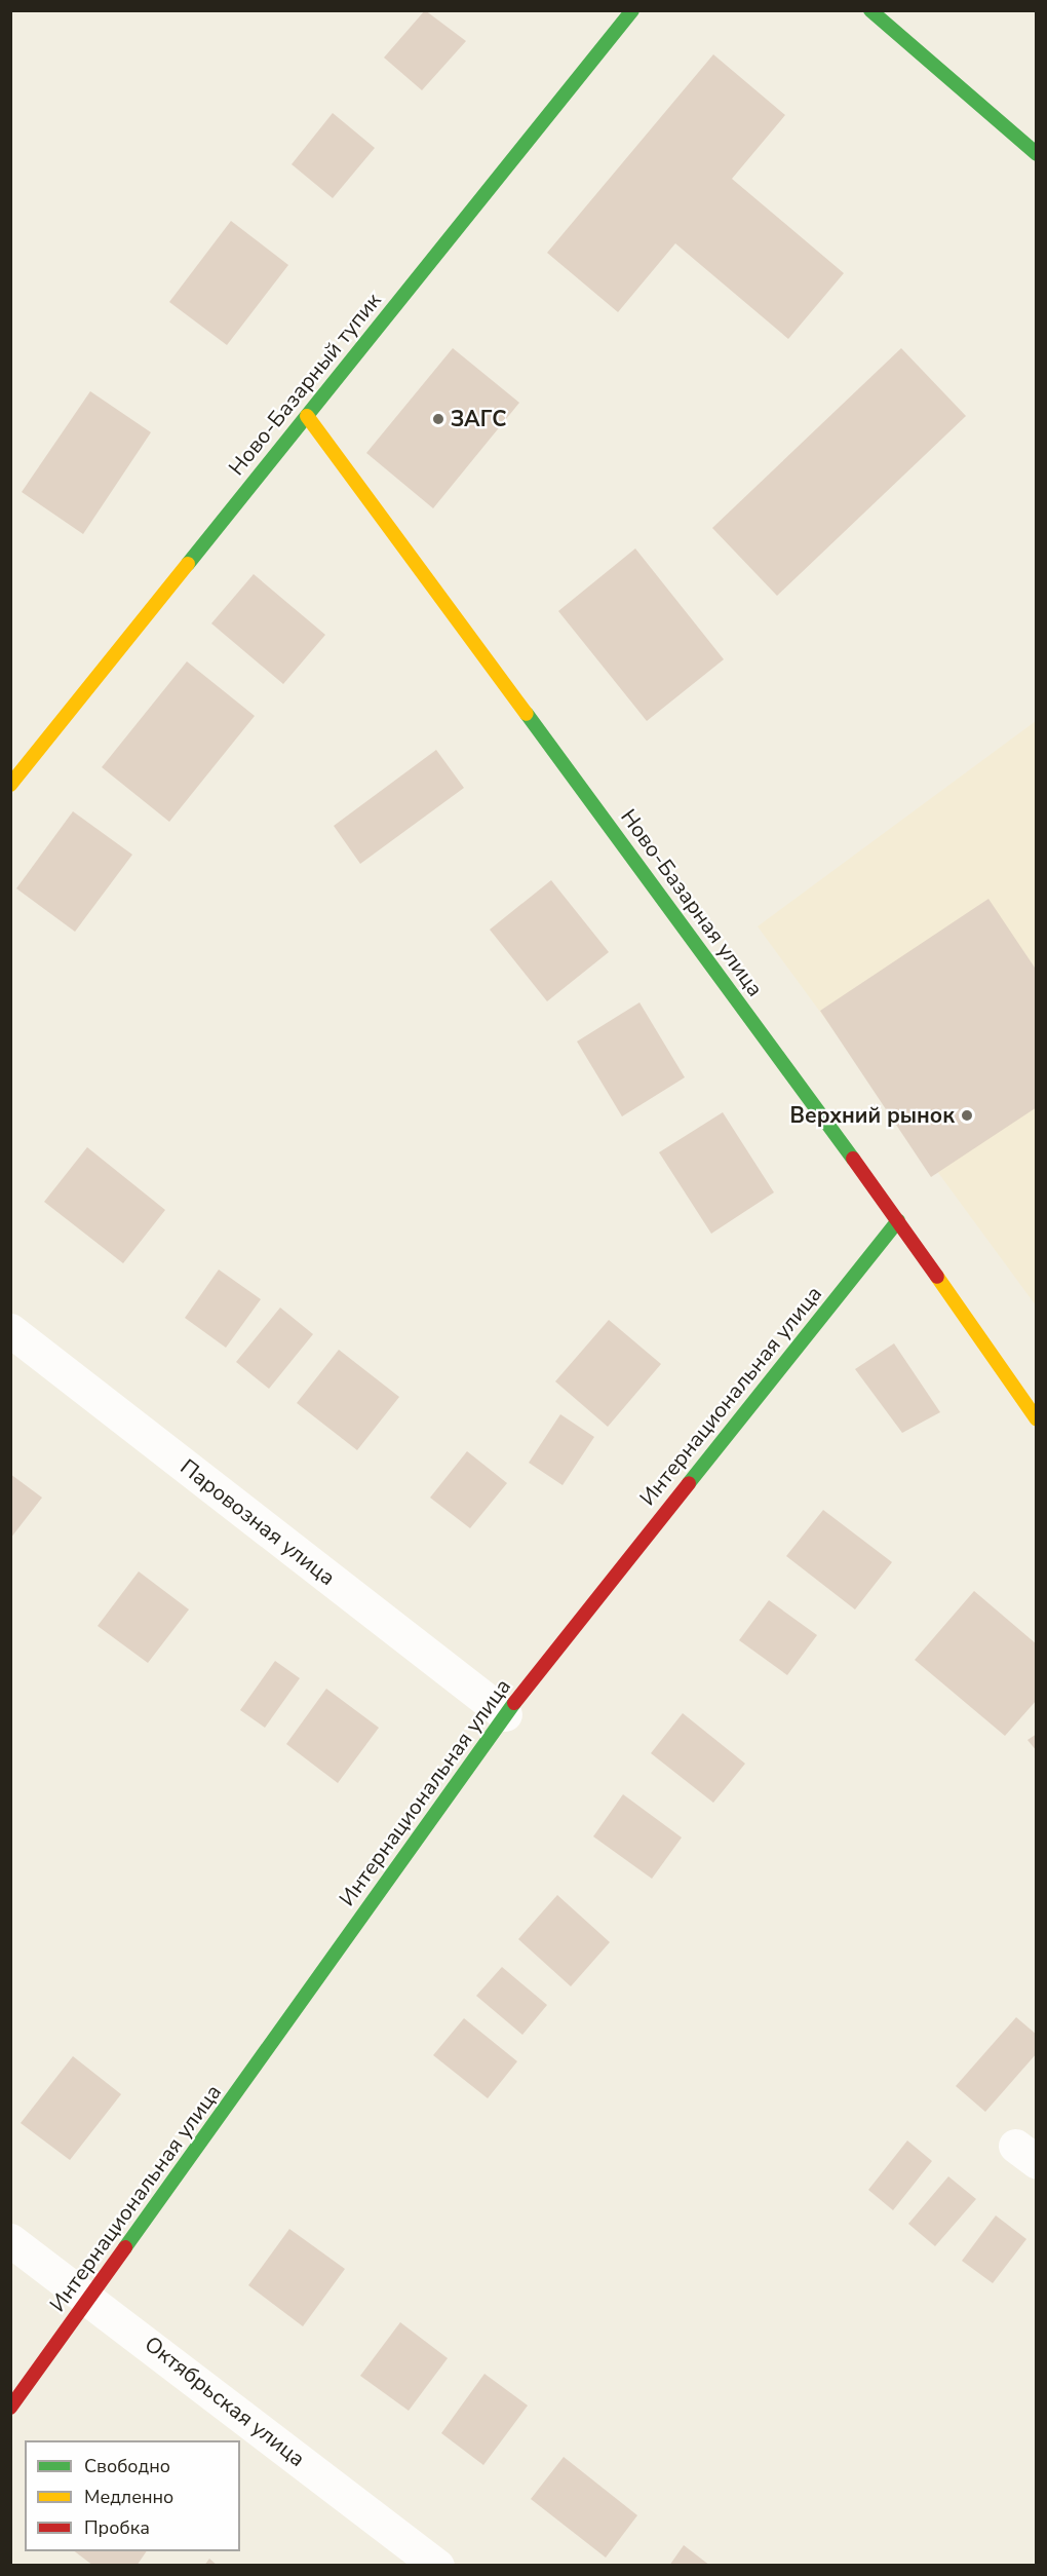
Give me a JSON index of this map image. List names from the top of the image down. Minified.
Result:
{"streets":{"street":["Ново-Базарный тупик","Ново-Базарная улица","Интернациональная улица","Паровозная улица","Октябрьская улица"]},"crossings":[["Ново-Базарный тупик","Ново-Базарная улица"],["Ново-Базарная улица","Интернациональная улица"],["Интернациональная улица","Паровозная улица"],["Интернациональная улица","Октябрьская улица"]],"places":["ЗАГС","Верхний рынок"],"legend":["Свободно","Медленно","Пробка"]}
